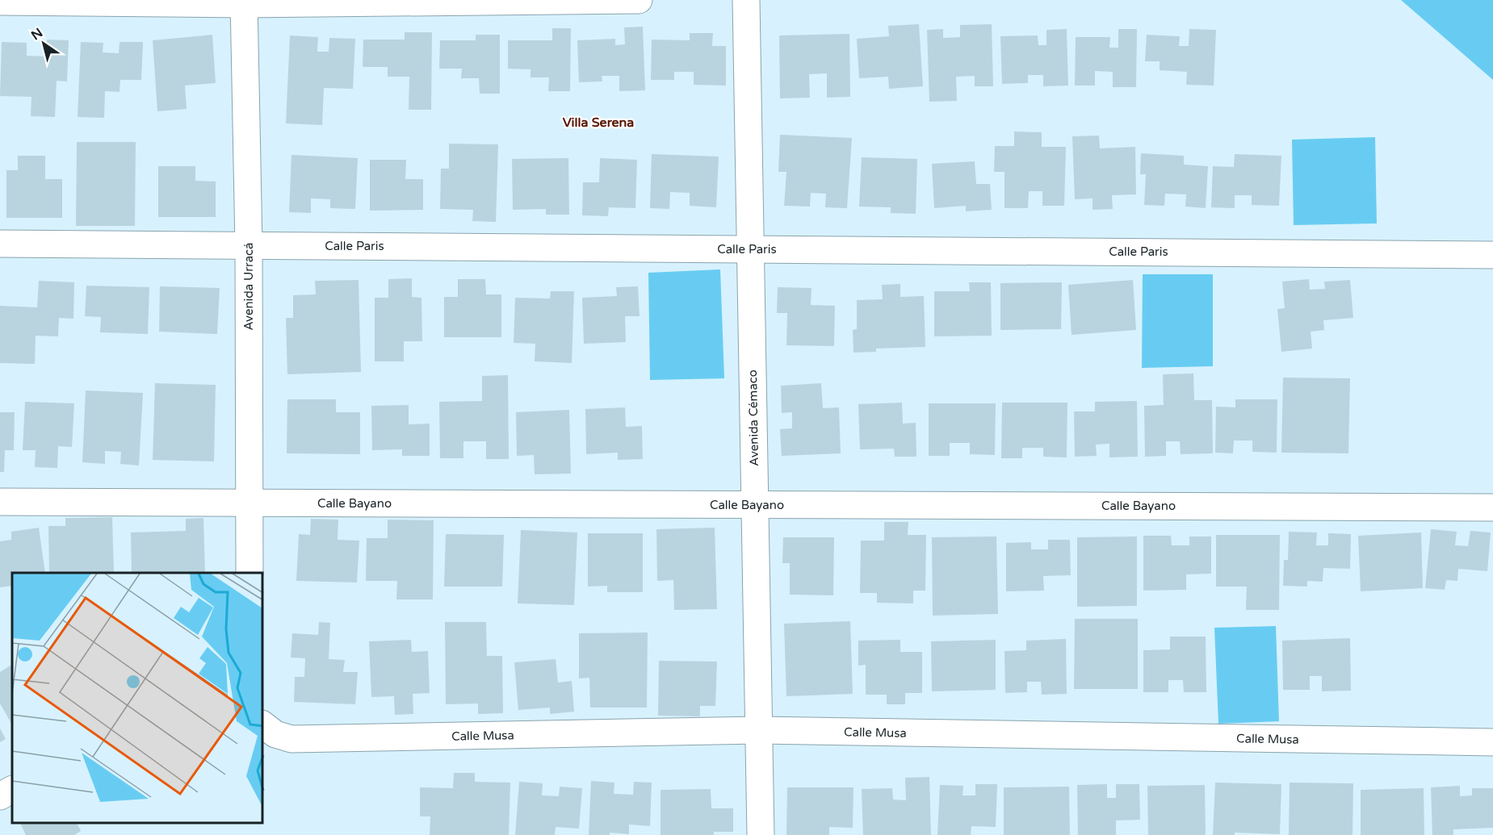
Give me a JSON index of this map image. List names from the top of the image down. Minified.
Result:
{"streets":{"street":["Calle Paris","Avenida Urracá","Avenida Cémaco","Calle Bayano","Calle Musa"]},"crossings":[["Calle Paris","Avenida Urracá"],["Calle Paris","Avenida Cémaco"],["Avenida Urracá","Calle Bayano"],["Avenida Cémaco","Calle Bayano"],["Avenida Cémaco","Calle Musa"]],"districts":["Villa Serena"],"north":"top left"}
